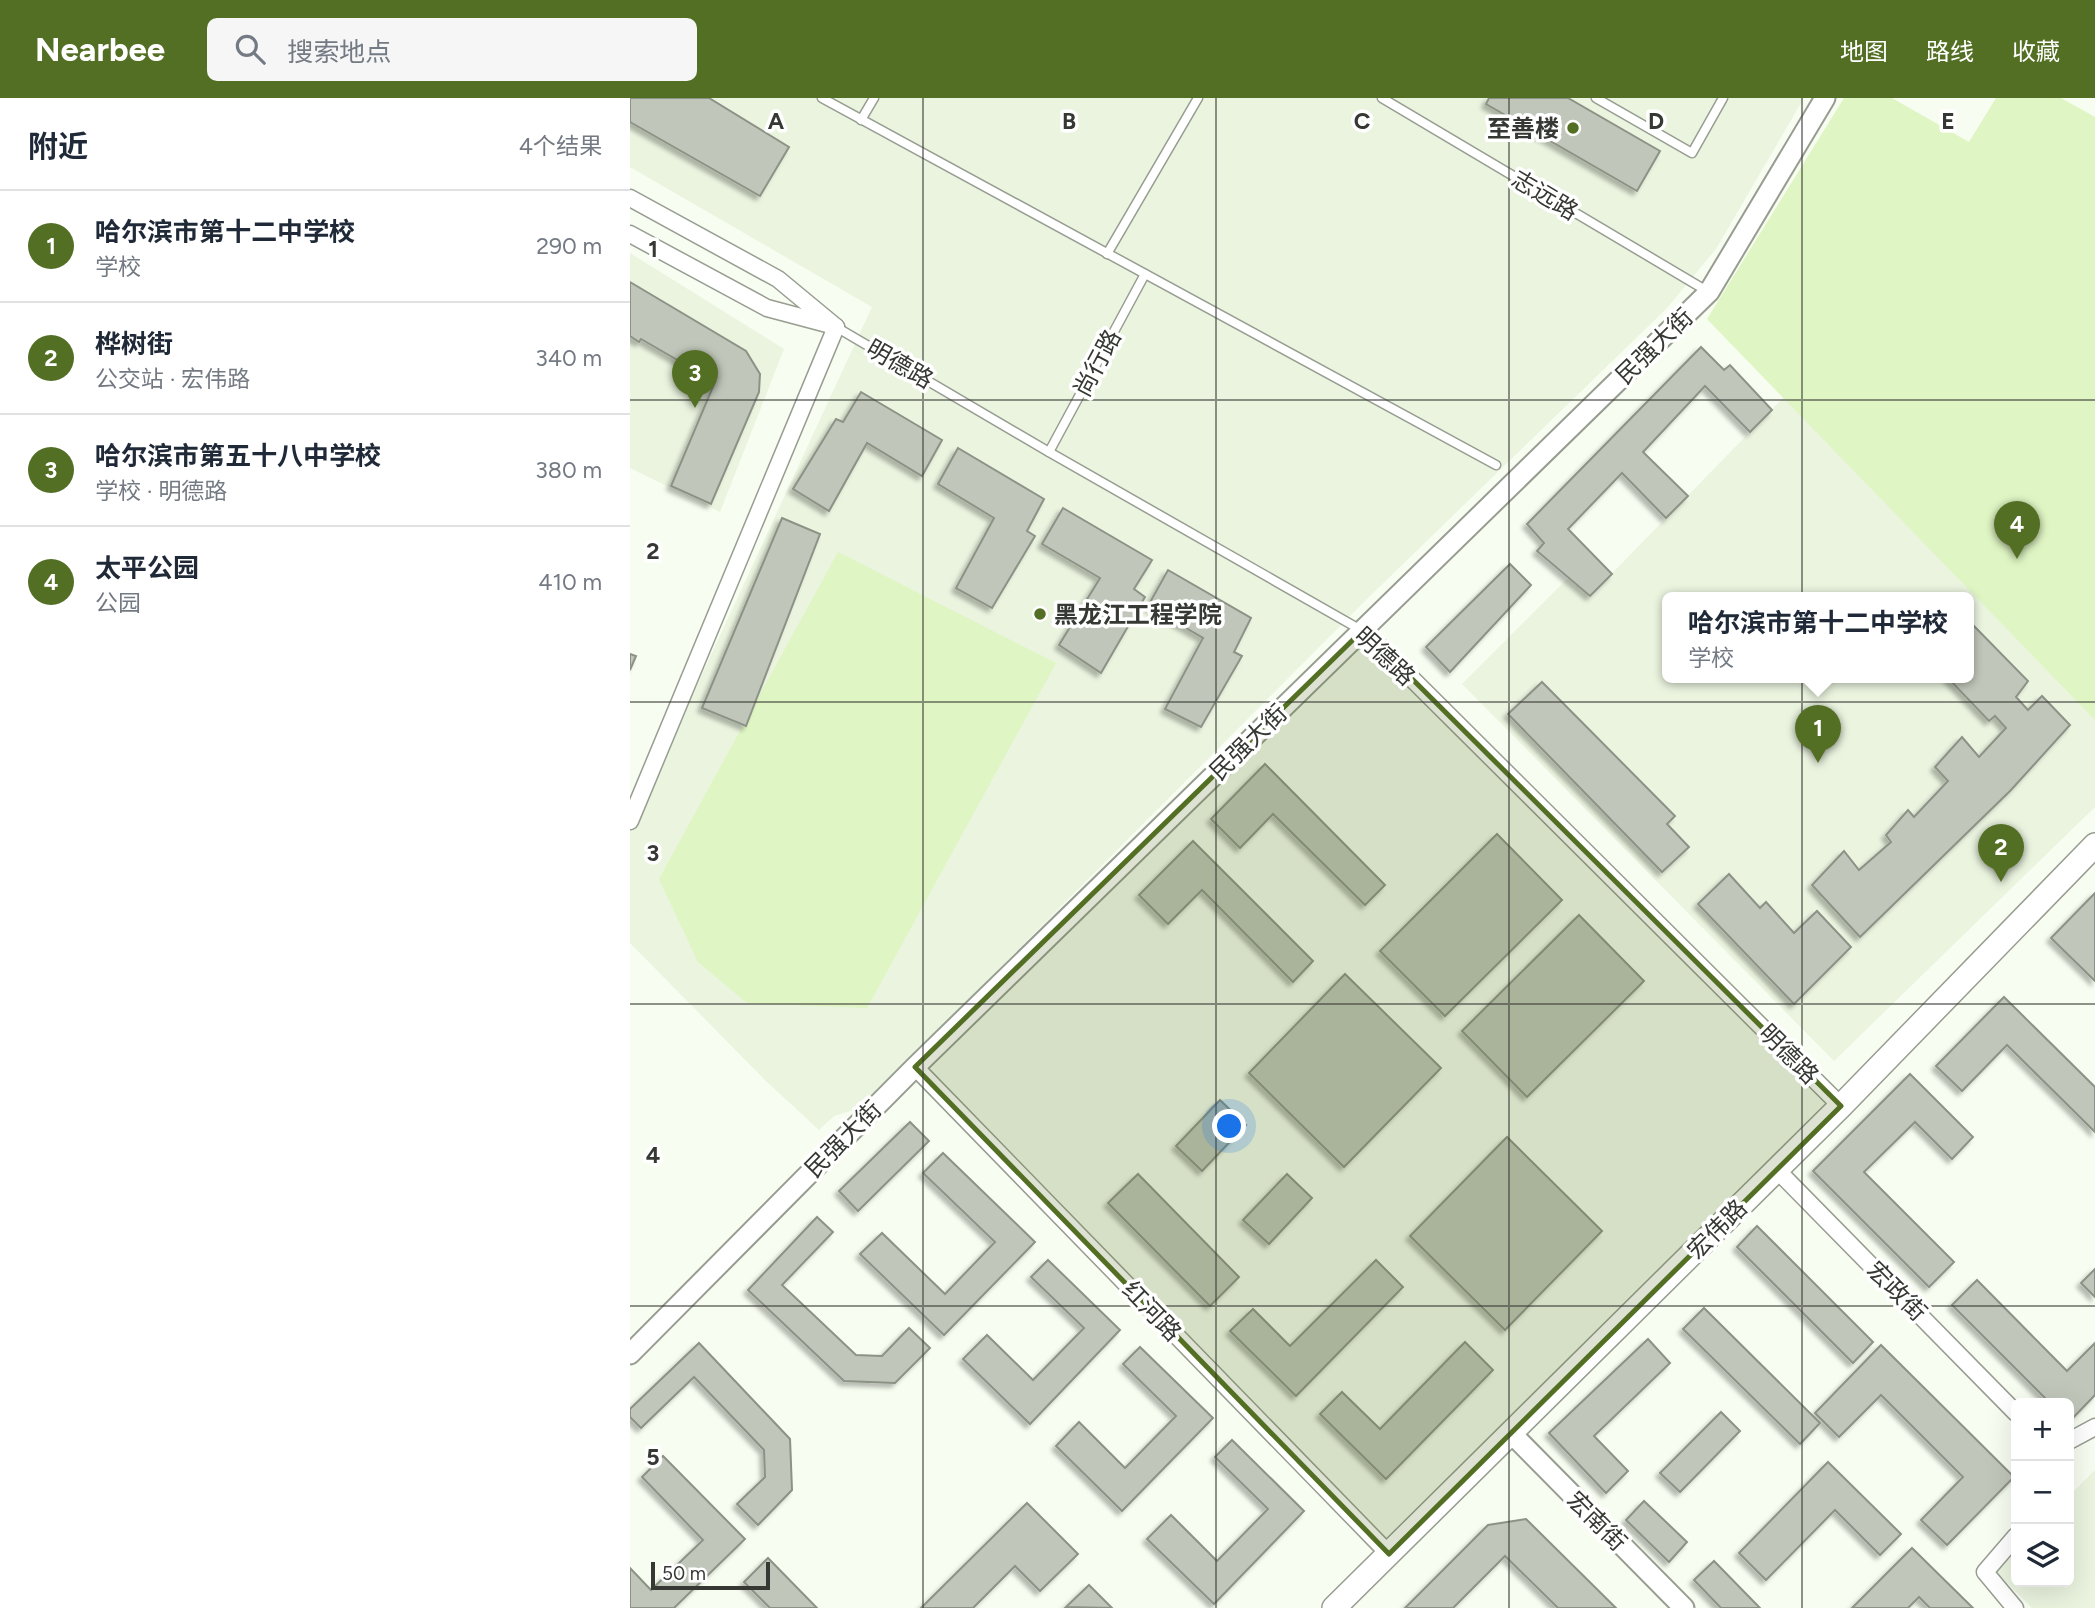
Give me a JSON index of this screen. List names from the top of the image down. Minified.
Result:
{"streets":{"main road":["宏伟路"],"street":["民强大街","明德路","宏政街","红河路","宏南街"],"lane":["志远路","尚行路"]},"crossings":[["志远路","民强大街"],["民强大街","明德路"],["民强大街","红河路"],["尚行路","明德路"],["明德路","宏伟路"],["宏伟路","宏政街"],["宏伟路","红河路"],["宏伟路","宏南街"]],"places":["至善楼","黑龙江工程学院"],"scale_bar":"50 m","page":{"header":"Nearbee","search":"搜索地点","nav":["地图","路线","收藏"],"heading":["附近","4个结果"],"list":[{"mark":"1","name":"哈尔滨市第十二中学校","note":"学校","value":"290 m"},{"mark":"2","name":"桦树街","note":"公交站 · 宏伟路","value":"340 m"},{"mark":"3","name":"哈尔滨市第五十八中学校","note":"学校 · 明德路","value":"380 m"},{"mark":"4","name":"太平公园","note":"公园","value":"410 m"}],"pins":["3","4","1","2"],"popup":["哈尔滨市第十二中学校","学校"],"map_buttons":["+","−"],"scale":"50 m"},"grid":{"columns":["A","B","C","D","E"],"rows":["1","2","3","4","5"]}}
